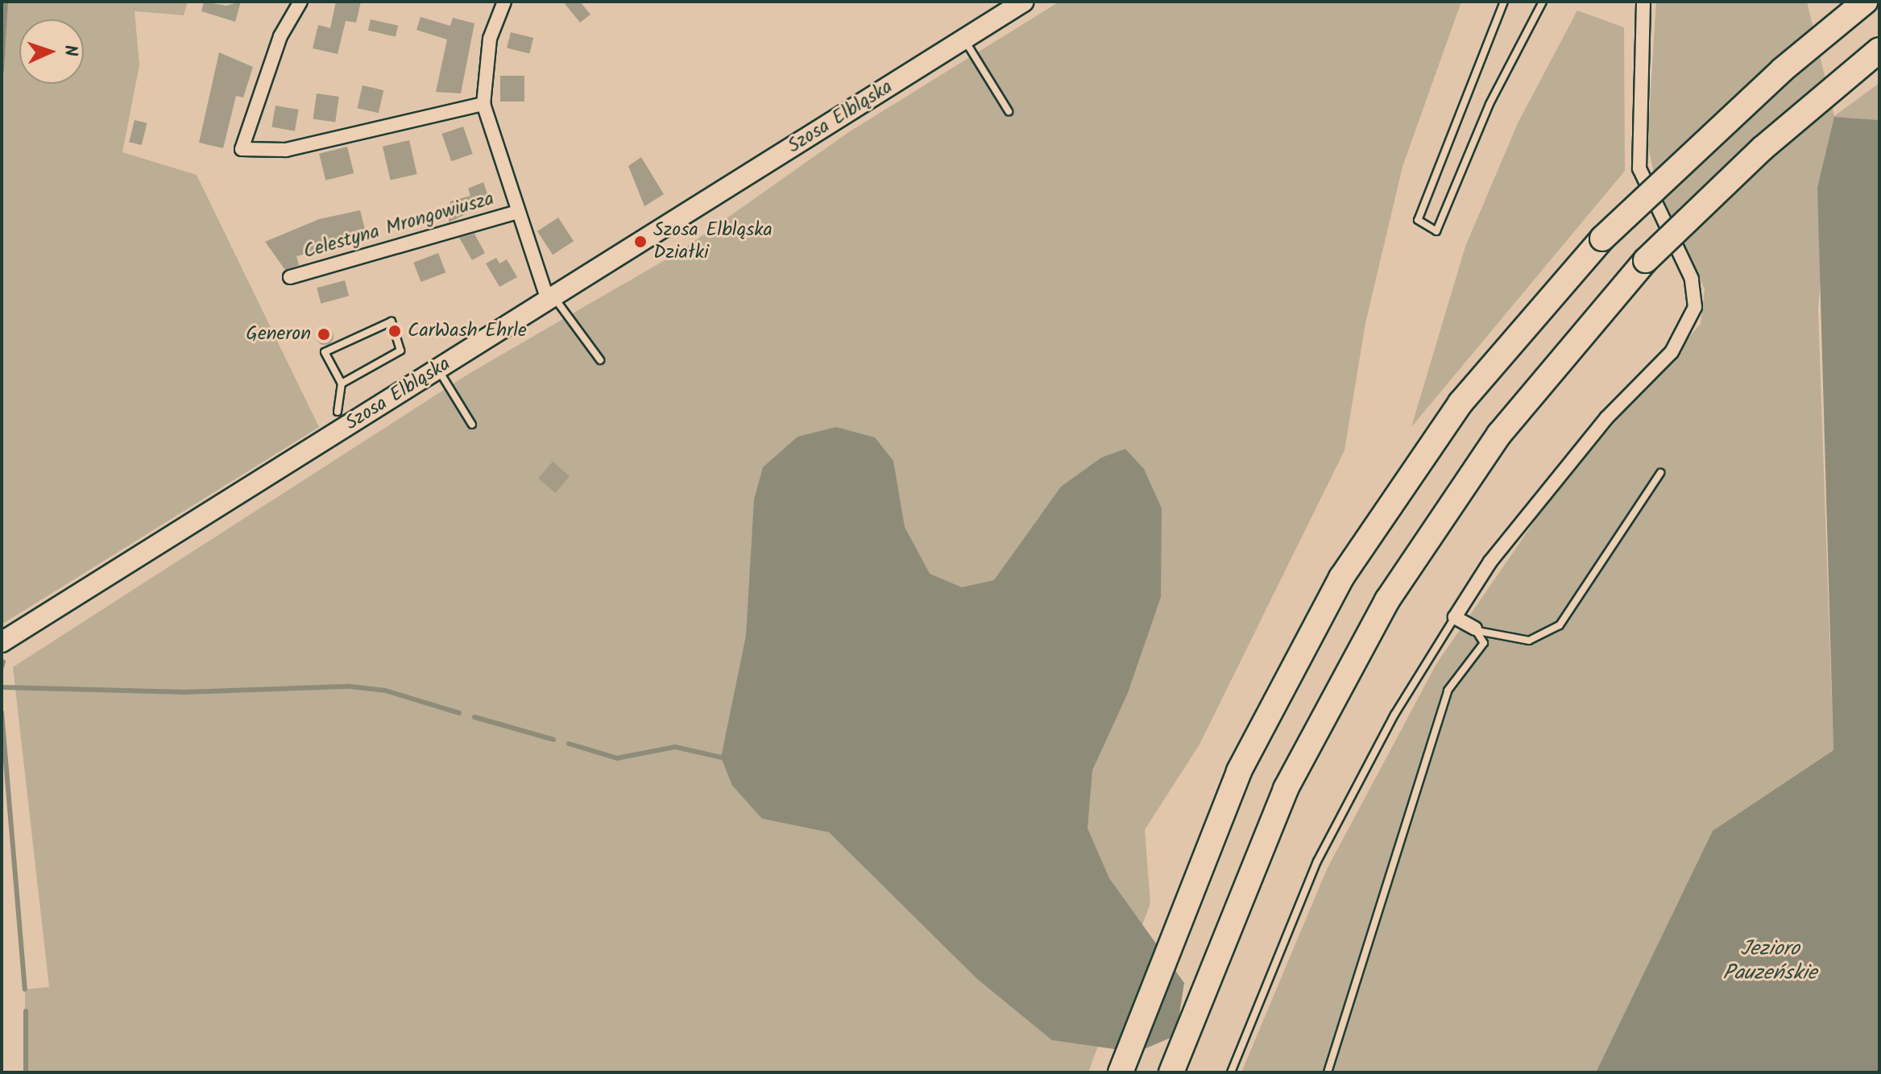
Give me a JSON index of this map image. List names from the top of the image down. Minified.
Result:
{"streets":{"main road":["Szosa Elbląska"],"street":["Celestyna Mrongowiusza"]},"crossings":[["Szosa Elbląska","Celestyna Mrongowiusza"]],"water":["Jezioro Pauzeńskie"],"places":["Szosa Elbląska Działki","CarWash Ehrle","Generon"],"north":"right"}
